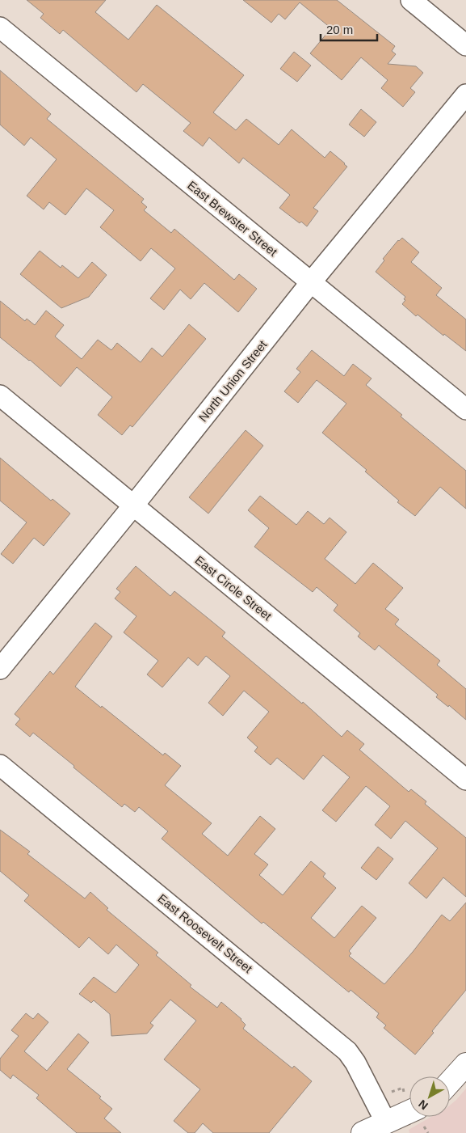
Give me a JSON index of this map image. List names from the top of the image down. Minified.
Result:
{"streets":{"street":["East Brewster Street","North Union Street","East Circle Street","East Roosevelt Street"]},"crossings":[["East Brewster Street","North Union Street"],["North Union Street","East Circle Street"]],"scale_bar":"20 m","north":"bottom left"}
